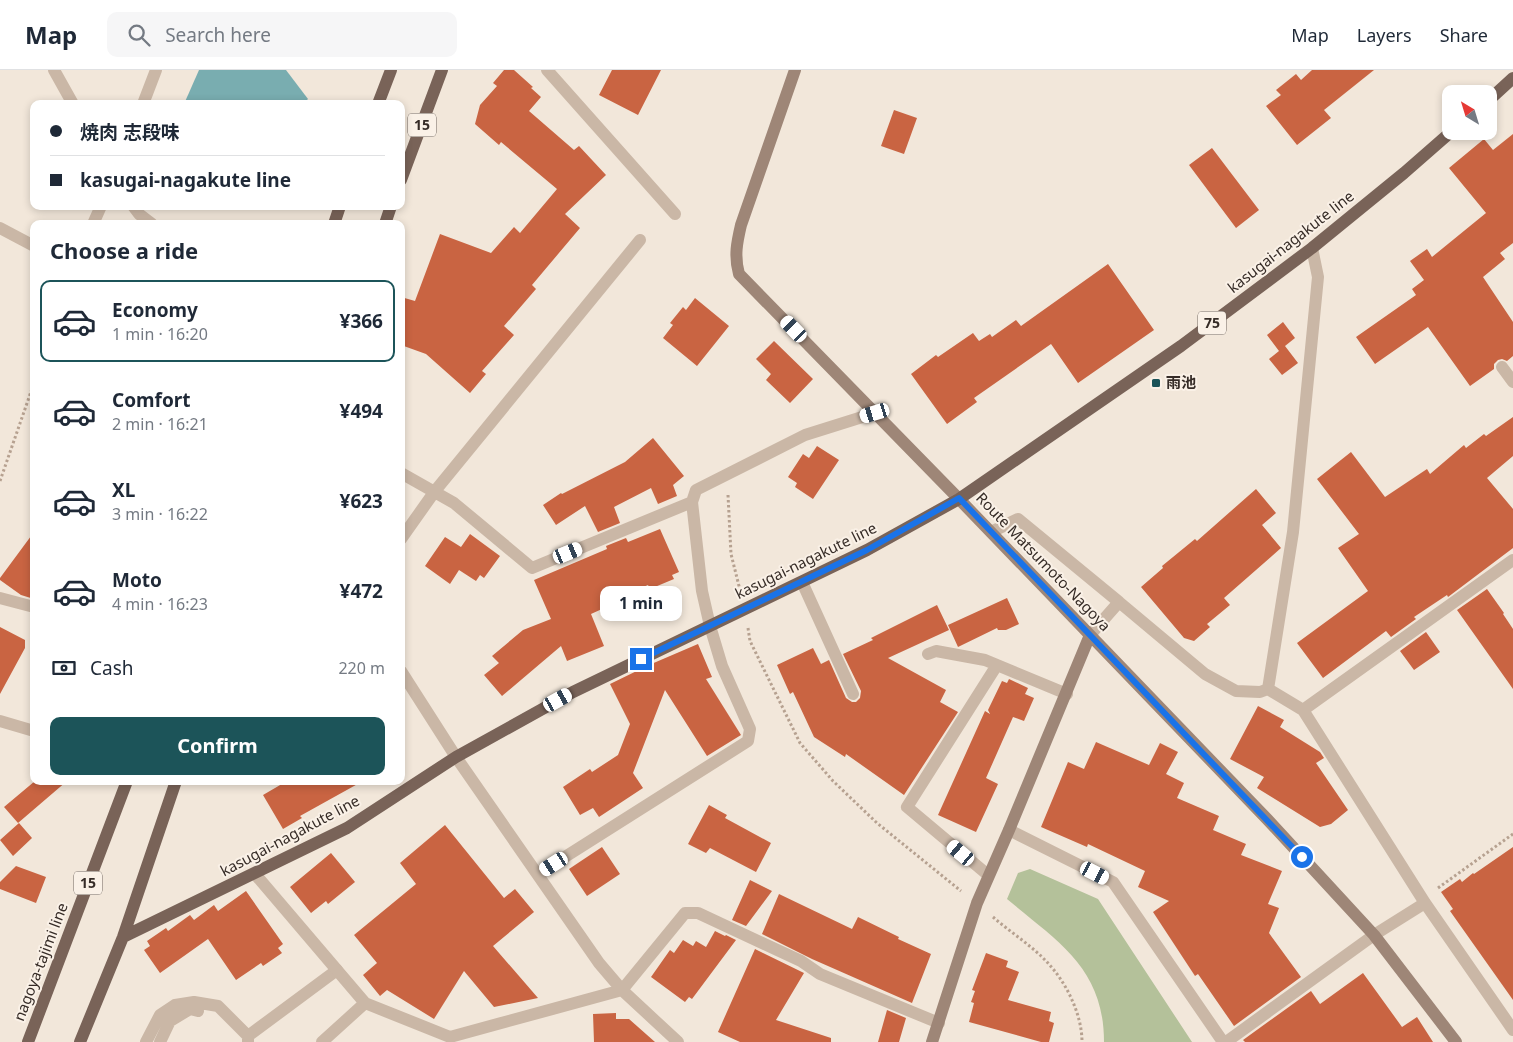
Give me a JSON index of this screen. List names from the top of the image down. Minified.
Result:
{"streets":{"main road":["15","kasugai-nagakute line","75","Route Matsumoto-Nagoya","nagoya-tajimi line"]},"crossings":[["kasugai-nagakute line","Route Matsumoto-Nagoya"]],"places":{"transit":["雨池"]},"north":"top left","page":{"header":"Map","search":"Search here","nav":["Map","Layers","Share"],"banner":["焼肉 志段味","kasugai-nagakute line"],"heading":"Choose a ride","list":[{"name":"Economy","note":"1 min · 16:20","value":"¥366"},{"name":"Comfort","note":"2 min · 16:21","value":"¥494"},{"name":"XL","note":"3 min · 16:22","value":"¥623"},{"name":"Moto","note":"4 min · 16:23","value":"¥472"}],"bubble":"1 min","pay":["Cash","220 m"],"buttons":"Confirm"}}
